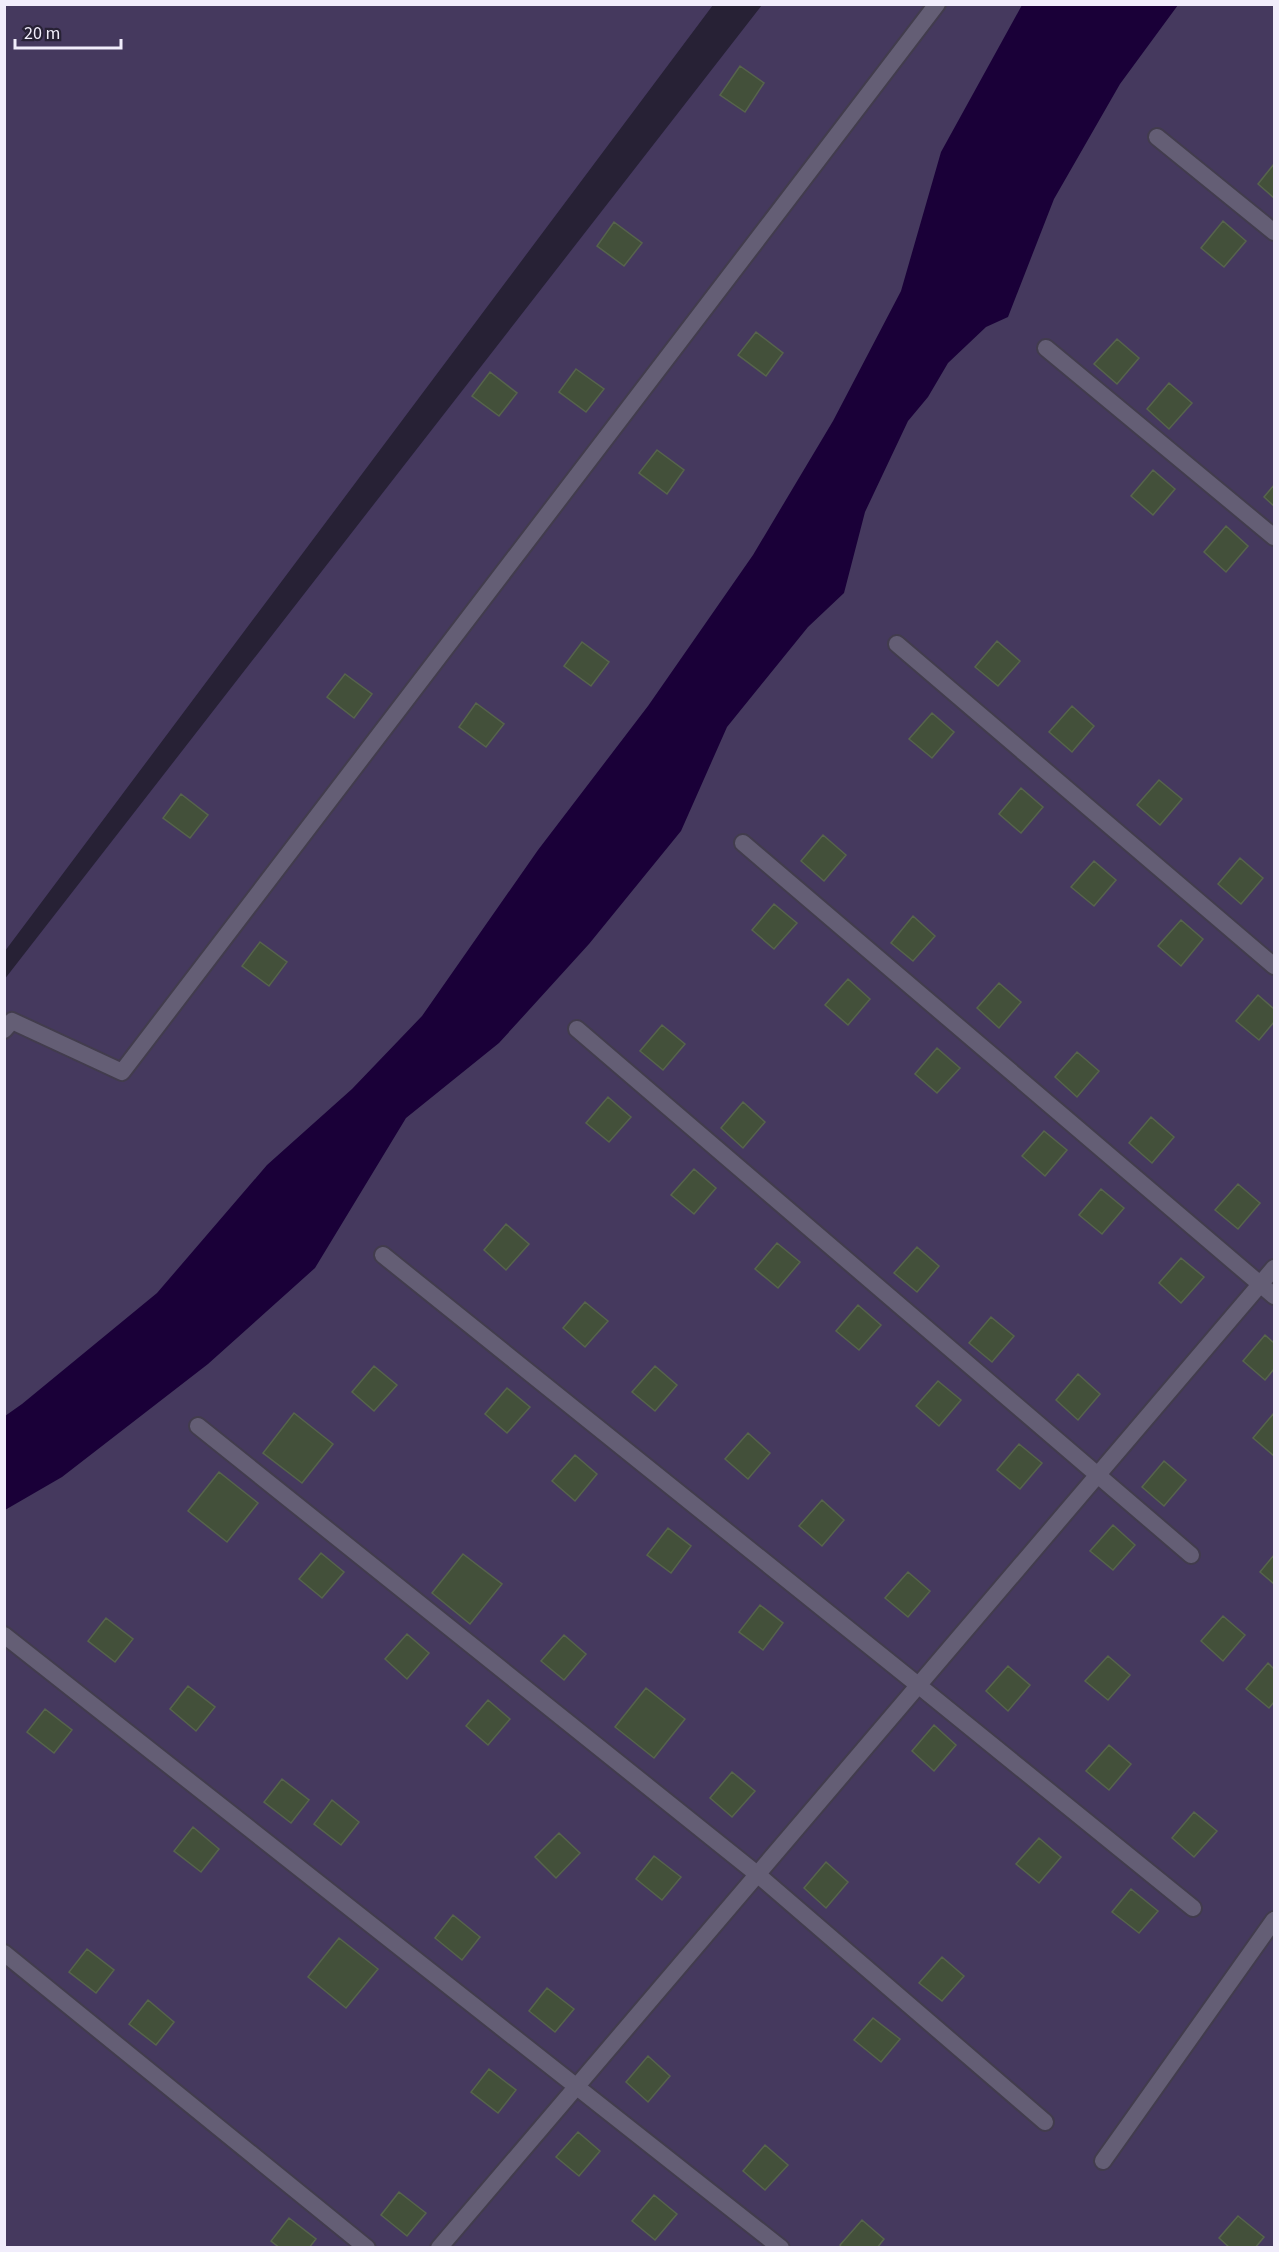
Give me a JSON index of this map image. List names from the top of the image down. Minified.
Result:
{"scale_bar":"20 m"}
